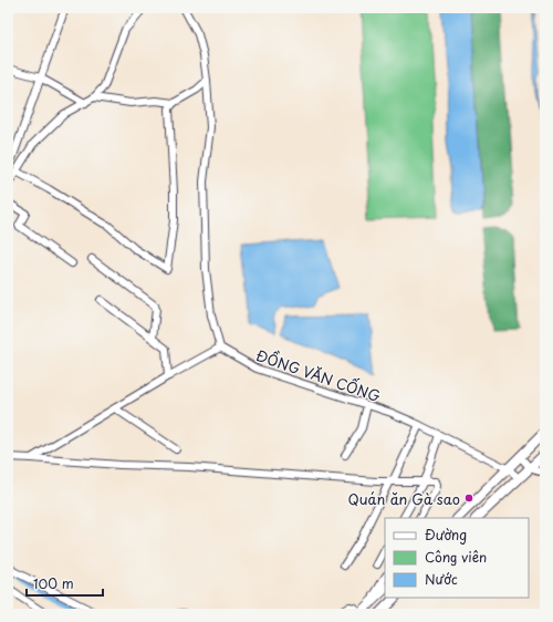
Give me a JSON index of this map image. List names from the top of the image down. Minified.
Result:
{"streets":{"street":["ĐỒNG VĂN CỐNG"]},"places":["Quán ăn Gà sao"],"legend":["Đường","Công viên","Nước"],"scale_bar":"100 m"}
